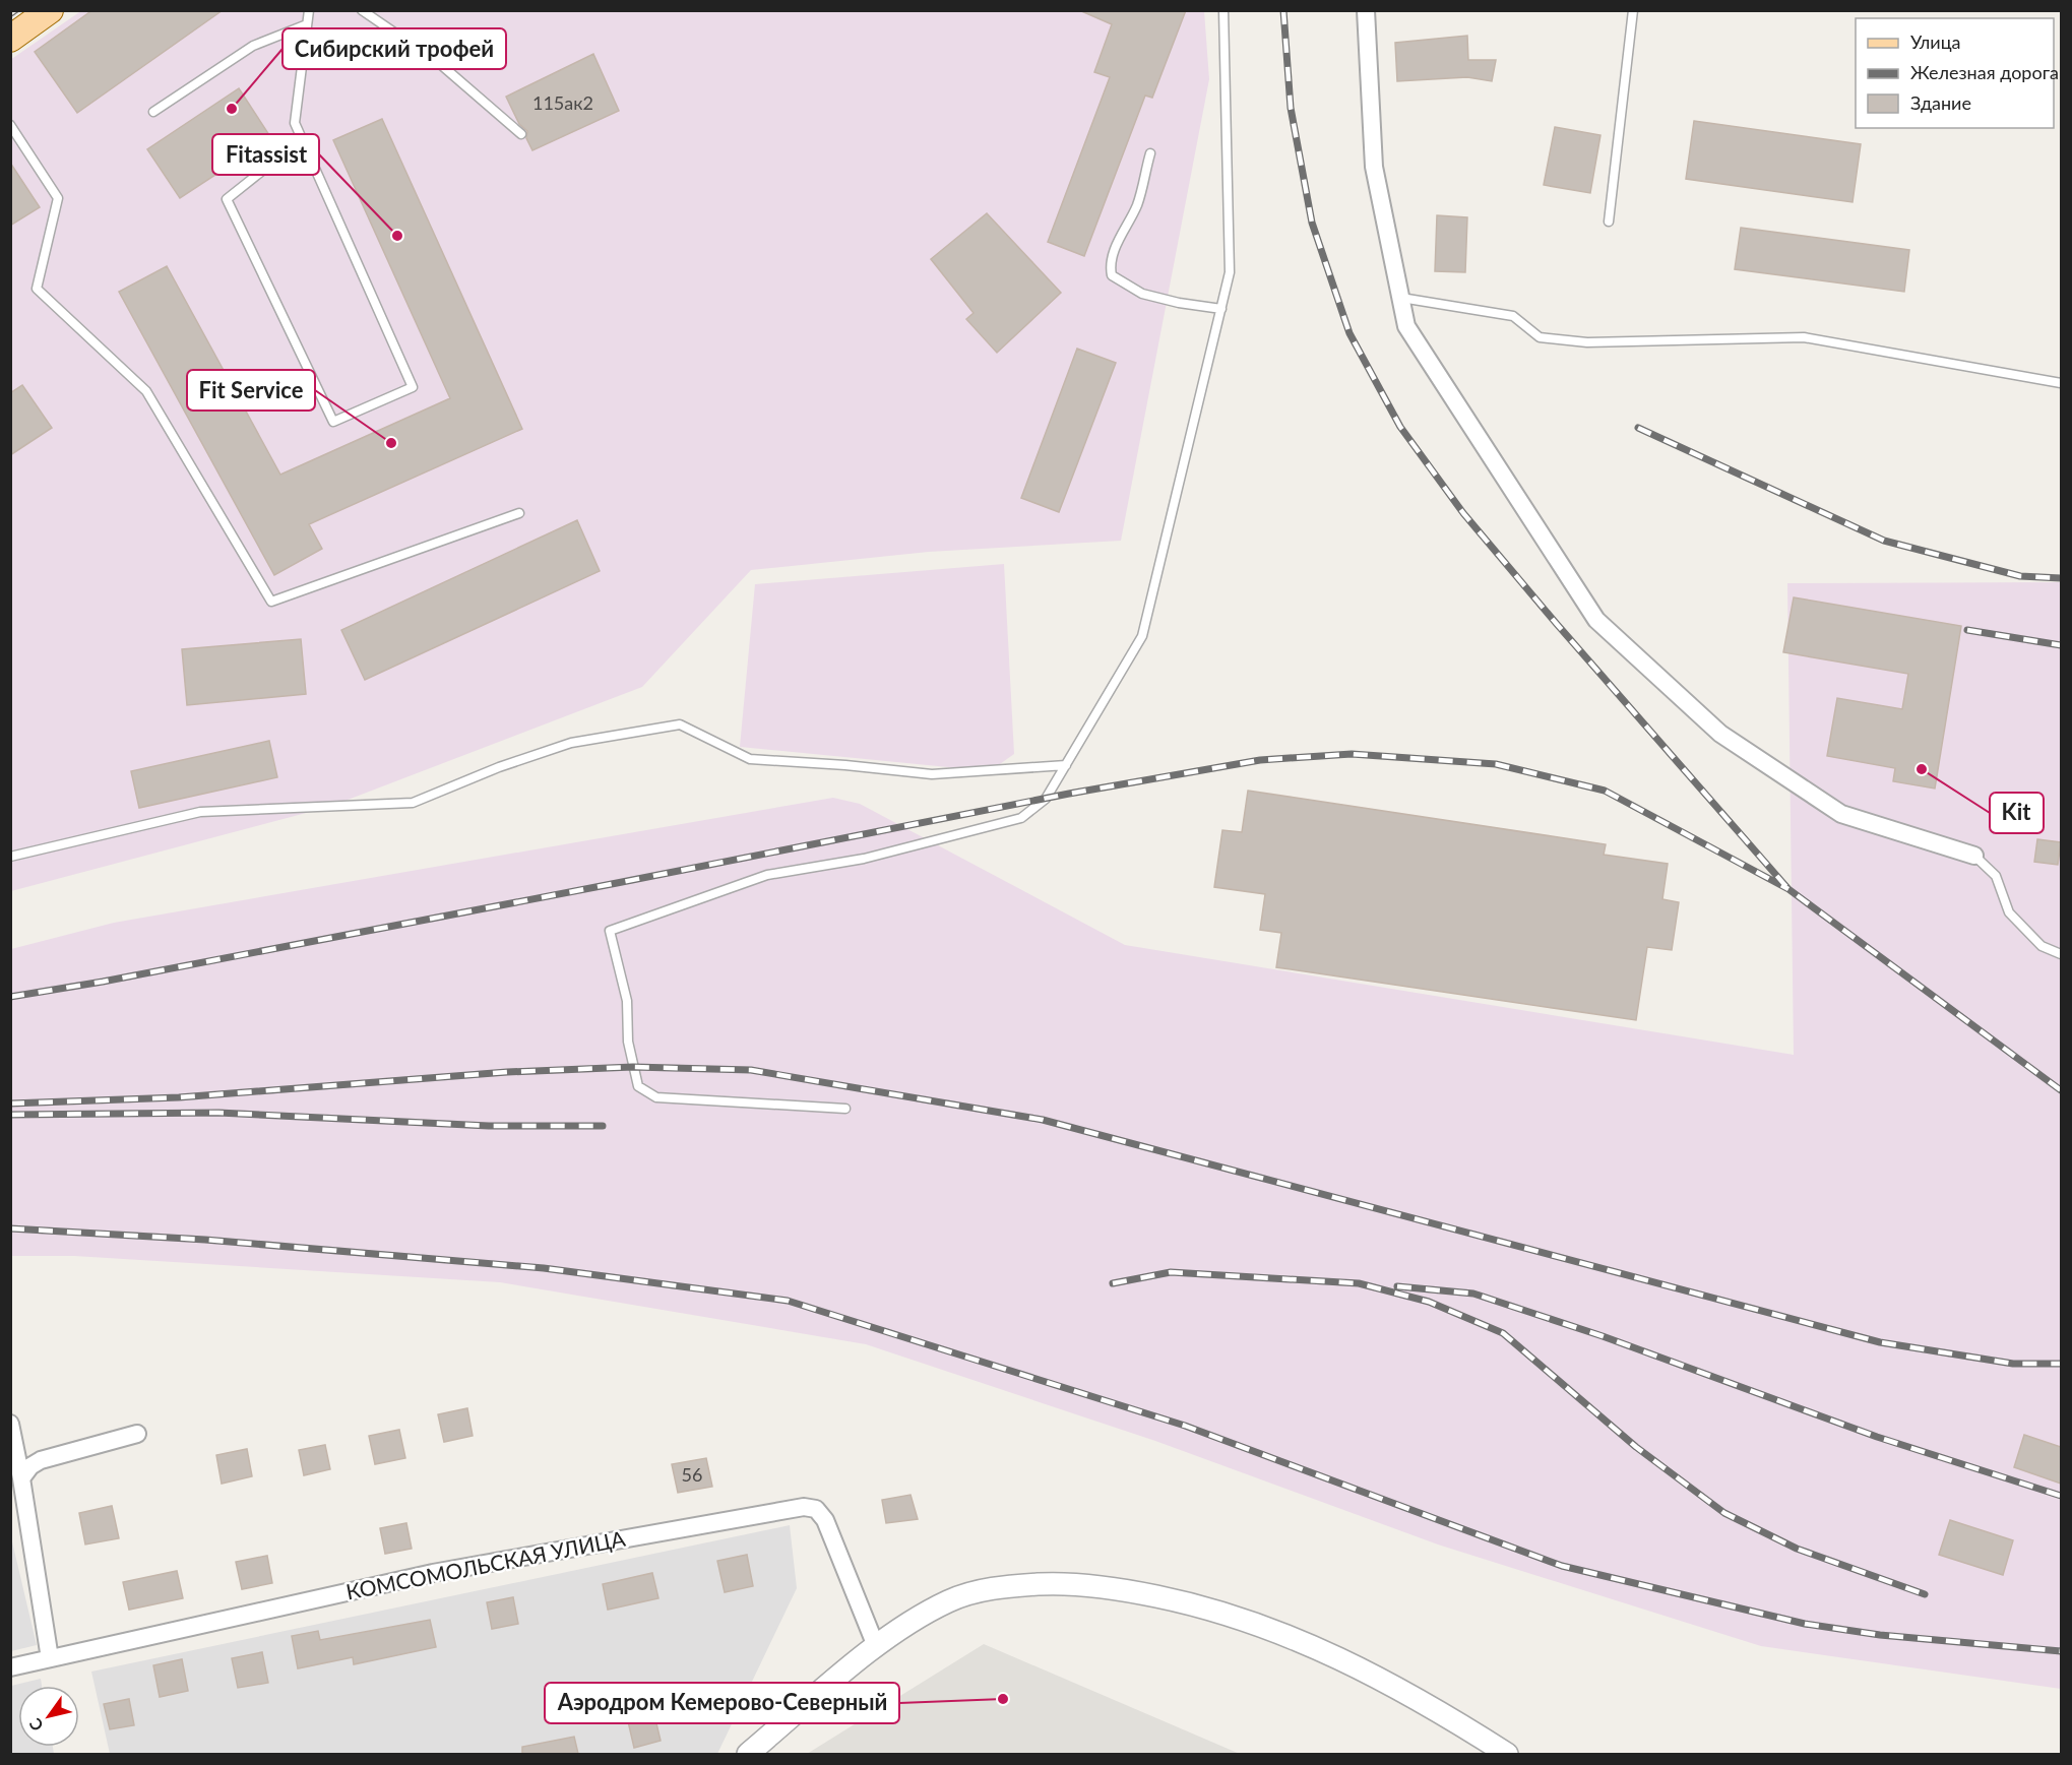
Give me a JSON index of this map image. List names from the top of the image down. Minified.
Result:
{"streets":{"street":["КОМСОМОЛЬСКАЯ УЛИЦА"]},"places":["Сибирский трофей","Fitassist","Fit Service","Kit","Аэродром Кемерово-Северный"],"house_numbers":["115ак2","56"],"legend":["Улица","Железная дорога","Здание"],"north":"bottom left"}
